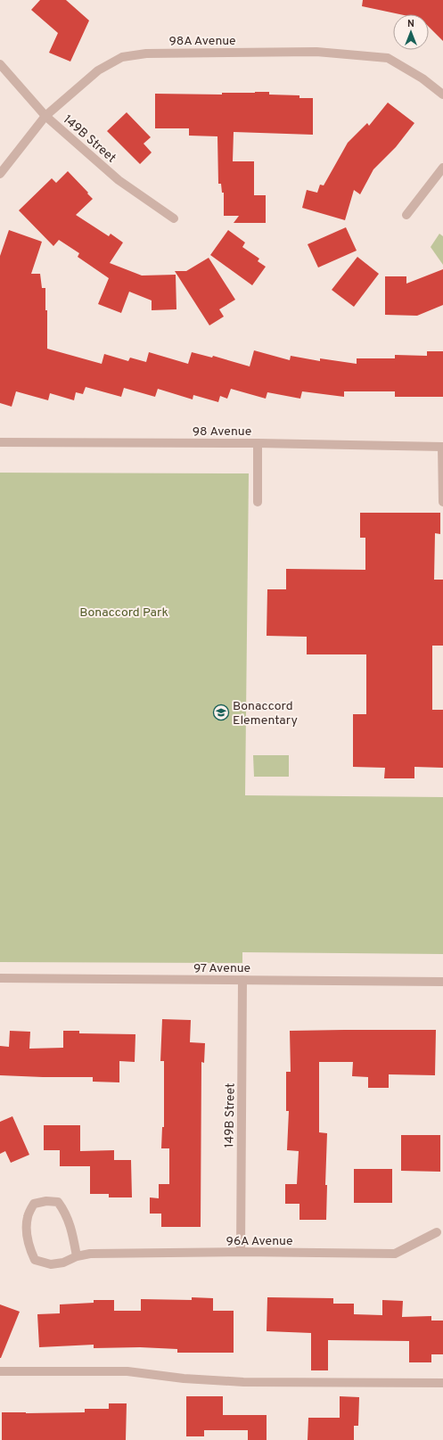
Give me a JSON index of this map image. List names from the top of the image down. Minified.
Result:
{"streets":{"street":["98A Avenue","149B Street","98 Avenue","97 Avenue","96A Avenue"]},"crossings":[["98A Avenue","149B Street"],["149B Street","97 Avenue"],["149B Street","96A Avenue"]],"parks":["Bonaccord Park"],"places":{"school or university":["Bonaccord Elementary"]},"north":"top"}
